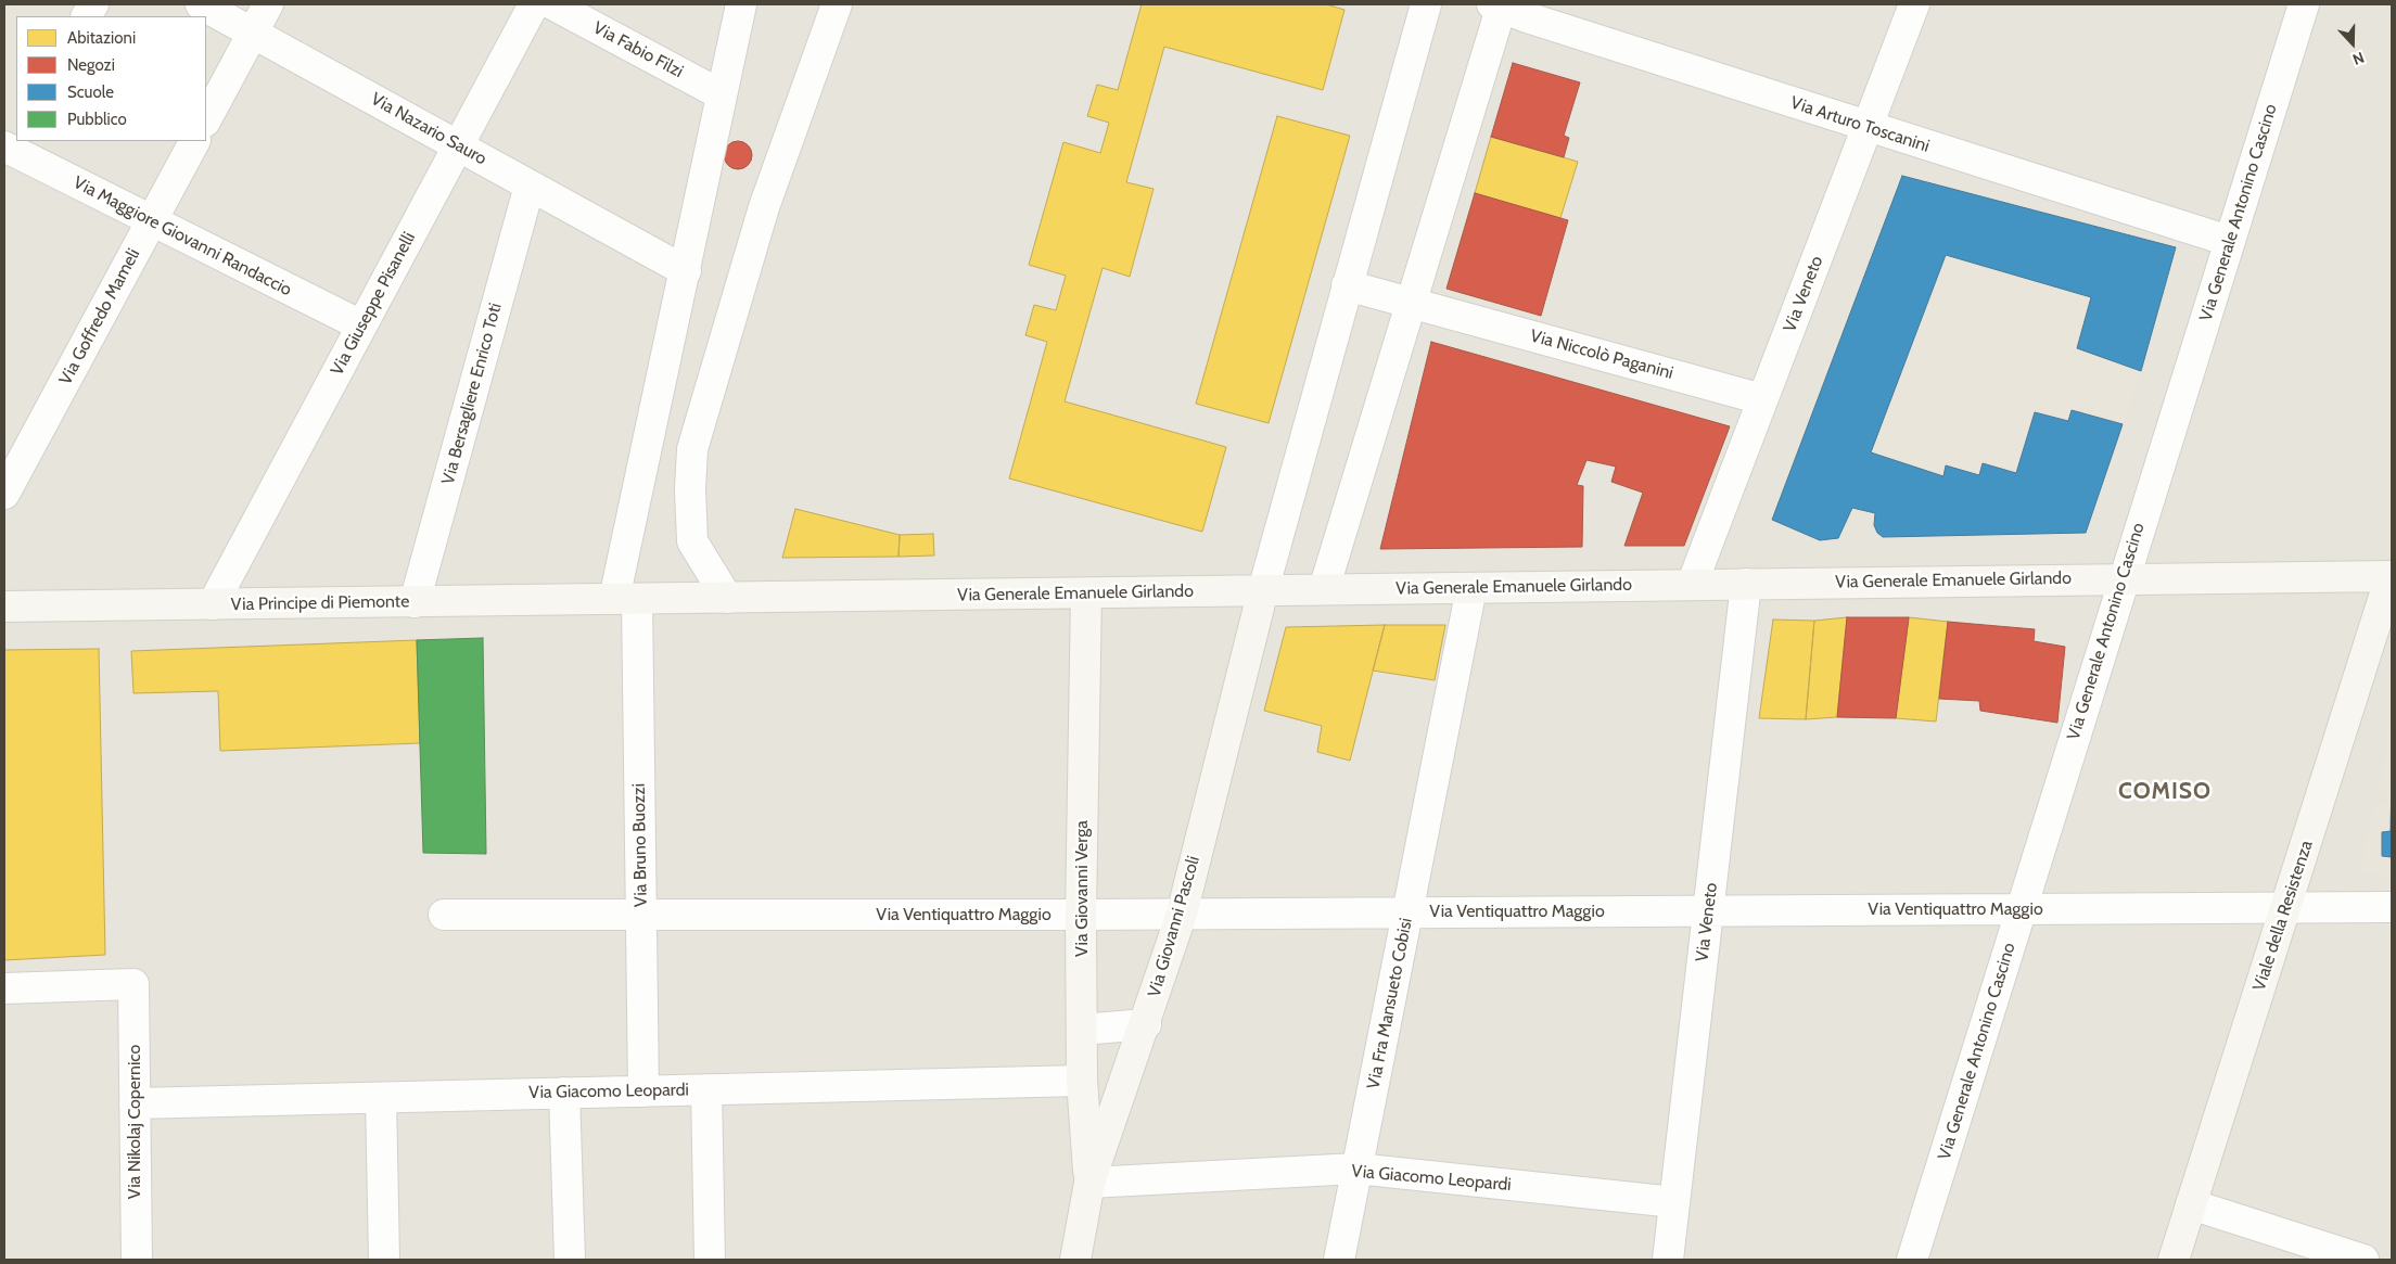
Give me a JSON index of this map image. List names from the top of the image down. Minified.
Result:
{"streets":{"main road":["Via Generale Emanuele Girlando","Via Principe di Piemonte","Via Giovanni Verga","Viale della Resistenza","Via Giovanni Pascoli"],"street":["Via Fabio Filzi","Via Arturo Toscanini","Via Nazario Sauro","Via Generale Antonino Cascino","Via Maggiore Giovanni Randaccio","Via Veneto","Via Giuseppe Pisanelli","Via Goffredo Mameli","Via Niccolò Paganini","Via Bersagliere Enrico Toti","Via Bruno Buozzi","Via Ventiquattro Maggio","Via Fra Mansueto Cobisi","Via Giacomo Leopardi","Via Nikolaj Copernico"]},"crossings":[["Via Fabio Filzi","Via Bruno Buozzi"],["Via Arturo Toscanini","Via Generale Antonino Cascino"],["Via Arturo Toscanini","Via Veneto"],["Via Nazario Sauro","Via Giuseppe Pisanelli"],["Via Nazario Sauro","Via Bersagliere Enrico Toti"],["Via Nazario Sauro","Via Bruno Buozzi"],["Via Generale Antonino Cascino","Via Generale Emanuele Girlando"],["Via Generale Antonino Cascino","Via Ventiquattro Maggio"],["Via Maggiore Giovanni Randaccio","Via Giuseppe Pisanelli"],["Via Maggiore Giovanni Randaccio","Via Goffredo Mameli"],["Via Veneto","Via Niccolò Paganini"],["Via Veneto","Via Generale Emanuele Girlando"],["Via Veneto","Via Ventiquattro Maggio"],["Via Veneto","Via Giacomo Leopardi"],["Via Giuseppe Pisanelli","Via Principe di Piemonte"],["Via Bersagliere Enrico Toti","Via Principe di Piemonte"],["Via Generale Emanuele Girlando","Via Principe di Piemonte"],["Via Generale Emanuele Girlando","Via Bruno Buozzi"],["Via Generale Emanuele Girlando","Via Giovanni Verga"],["Via Generale Emanuele Girlando","Viale della Resistenza"],["Via Generale Emanuele Girlando","Via Giovanni Pascoli"],["Via Generale Emanuele Girlando","Via Fra Mansueto Cobisi"],["Via Principe di Piemonte","Via Bruno Buozzi"],["Via Bruno Buozzi","Via Ventiquattro Maggio"],["Via Bruno Buozzi","Via Giacomo Leopardi"],["Via Giovanni Verga","Via Ventiquattro Maggio"],["Via Giovanni Verga","Via Giovanni Pascoli"],["Via Giovanni Verga","Via Giacomo Leopardi"],["Via Ventiquattro Maggio","Viale della Resistenza"],["Via Ventiquattro Maggio","Via Giovanni Pascoli"],["Via Ventiquattro Maggio","Via Fra Mansueto Cobisi"],["Via Giovanni Pascoli","Via Giacomo Leopardi"],["Via Fra Mansueto Cobisi","Via Giacomo Leopardi"],["Via Giacomo Leopardi","Via Nikolaj Copernico"]],"districts":["COMISO"],"legend":["Abitazioni","Negozi","Scuole","Pubblico"],"north":"bottom"}
